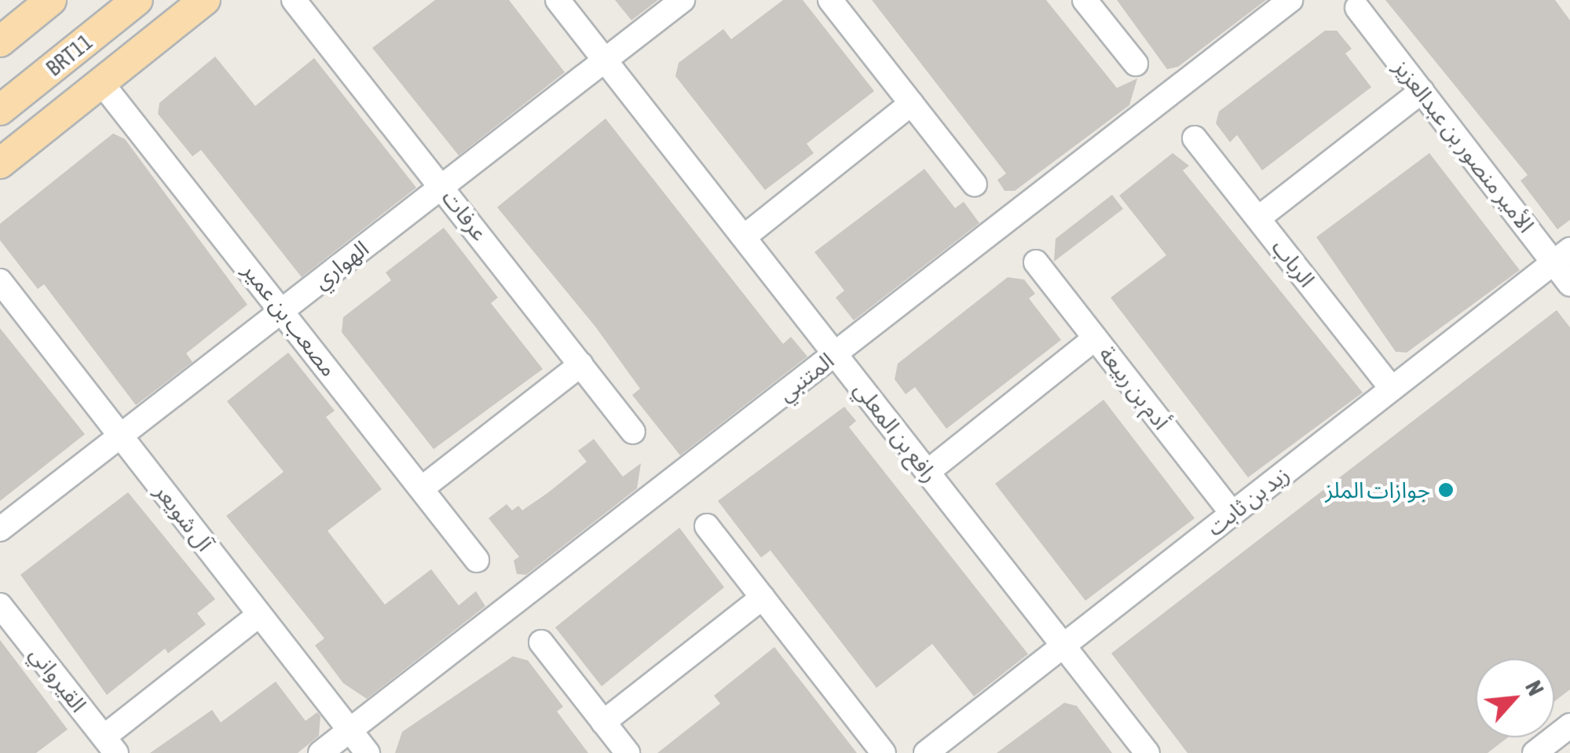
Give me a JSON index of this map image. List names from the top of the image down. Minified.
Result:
{"streets":{"main road":["BRT11"],"street":["الأمير منصور بن عبدالعزيز","عرفات","الرباب","الهواري","مصعب بن عمير","المتنبي","أدم بن ربيعة","رافع بن المعلي","زيد بن ثابت","آل شويعر","القيرواني"]},"crossings":[["الأمير منصور بن عبدالعزيز","زيد بن ثابت"],["عرفات","الهواري"],["الرباب","زيد بن ثابت"],["الهواري","مصعب بن عمير"],["الهواري","رافع بن المعلي"],["الهواري","آل شويعر"],["المتنبي","رافع بن المعلي"],["المتنبي","آل شويعر"],["أدم بن ربيعة","زيد بن ثابت"],["رافع بن المعلي","زيد بن ثابت"]],"places":["جوازات الملز"],"north":"top right"}
